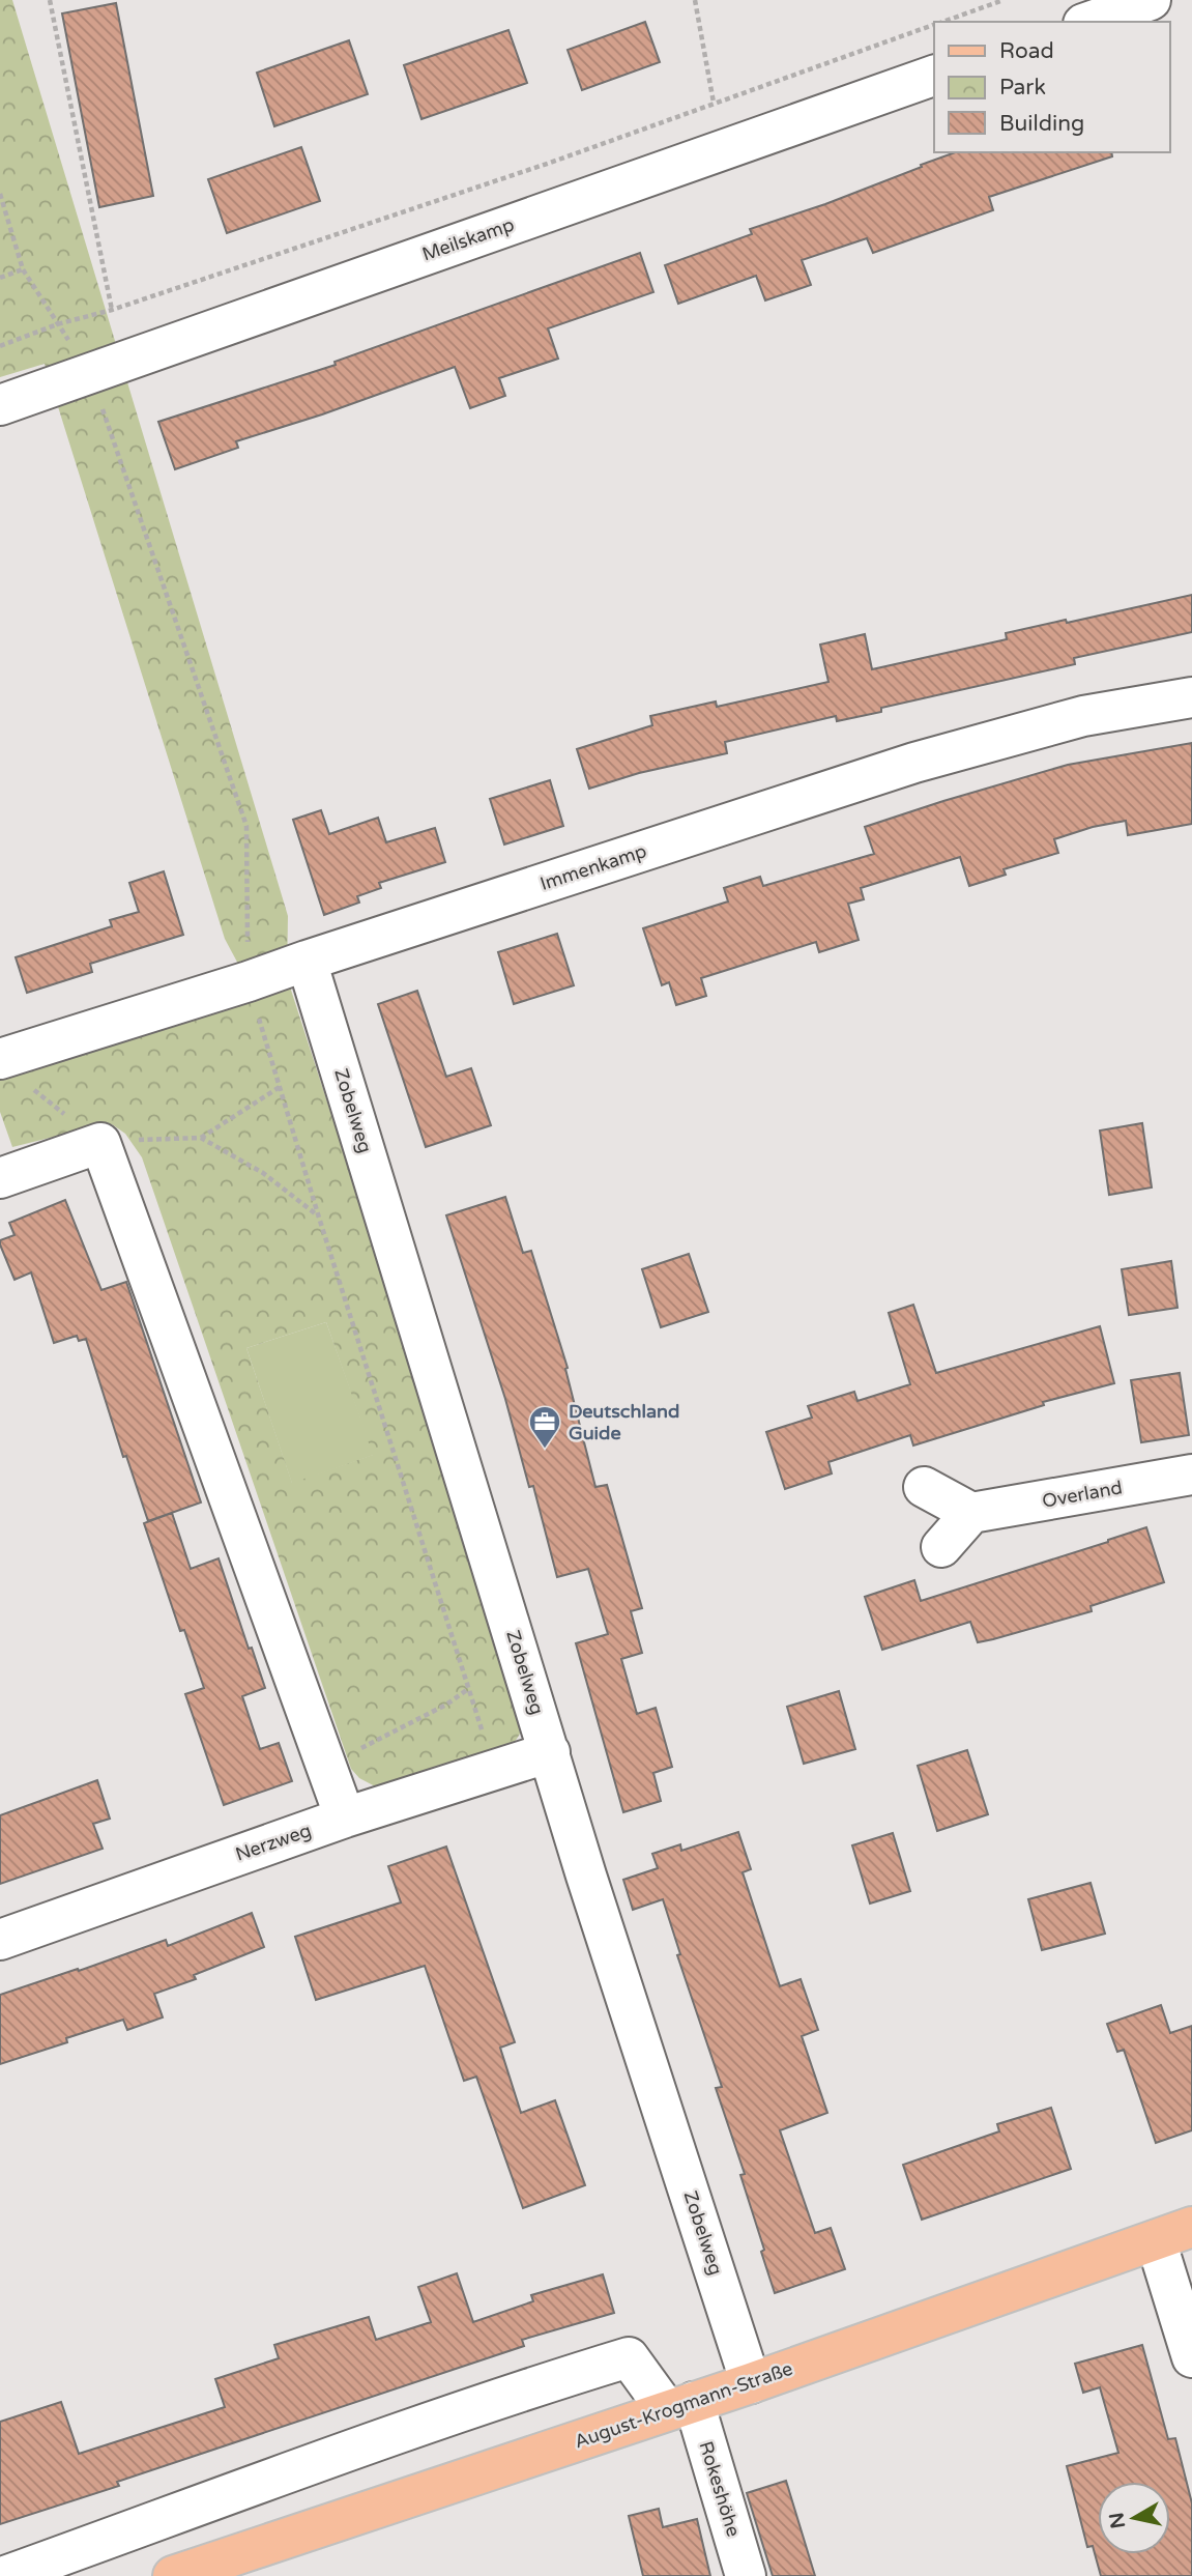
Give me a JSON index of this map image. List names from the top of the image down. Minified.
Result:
{"streets":{"main road":["August-Krogmann-Straße"],"street":["Meilskamp","Immenkamp","Zobelweg","Overland","Nerzweg","Rokeshöhe"]},"crossings":[["Immenkamp","Zobelweg"],["Zobelweg","Nerzweg"],["Zobelweg","August-Krogmann-Straße"],["August-Krogmann-Straße","Rokeshöhe"]],"places":{"office":["Deutschland Guide"]},"legend":["Road","Park","Building"],"north":"left"}
